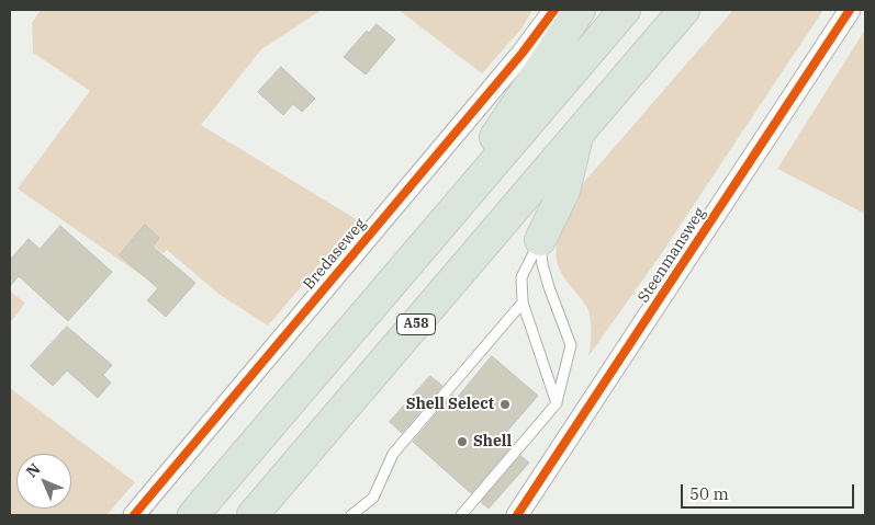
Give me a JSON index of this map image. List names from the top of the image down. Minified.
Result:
{"streets":{"highway":["A58"],"street":["Bredaseweg","Steenmansweg"]},"places":["Shell Select","Shell"],"scale_bar":"50 m","north":"top left"}
